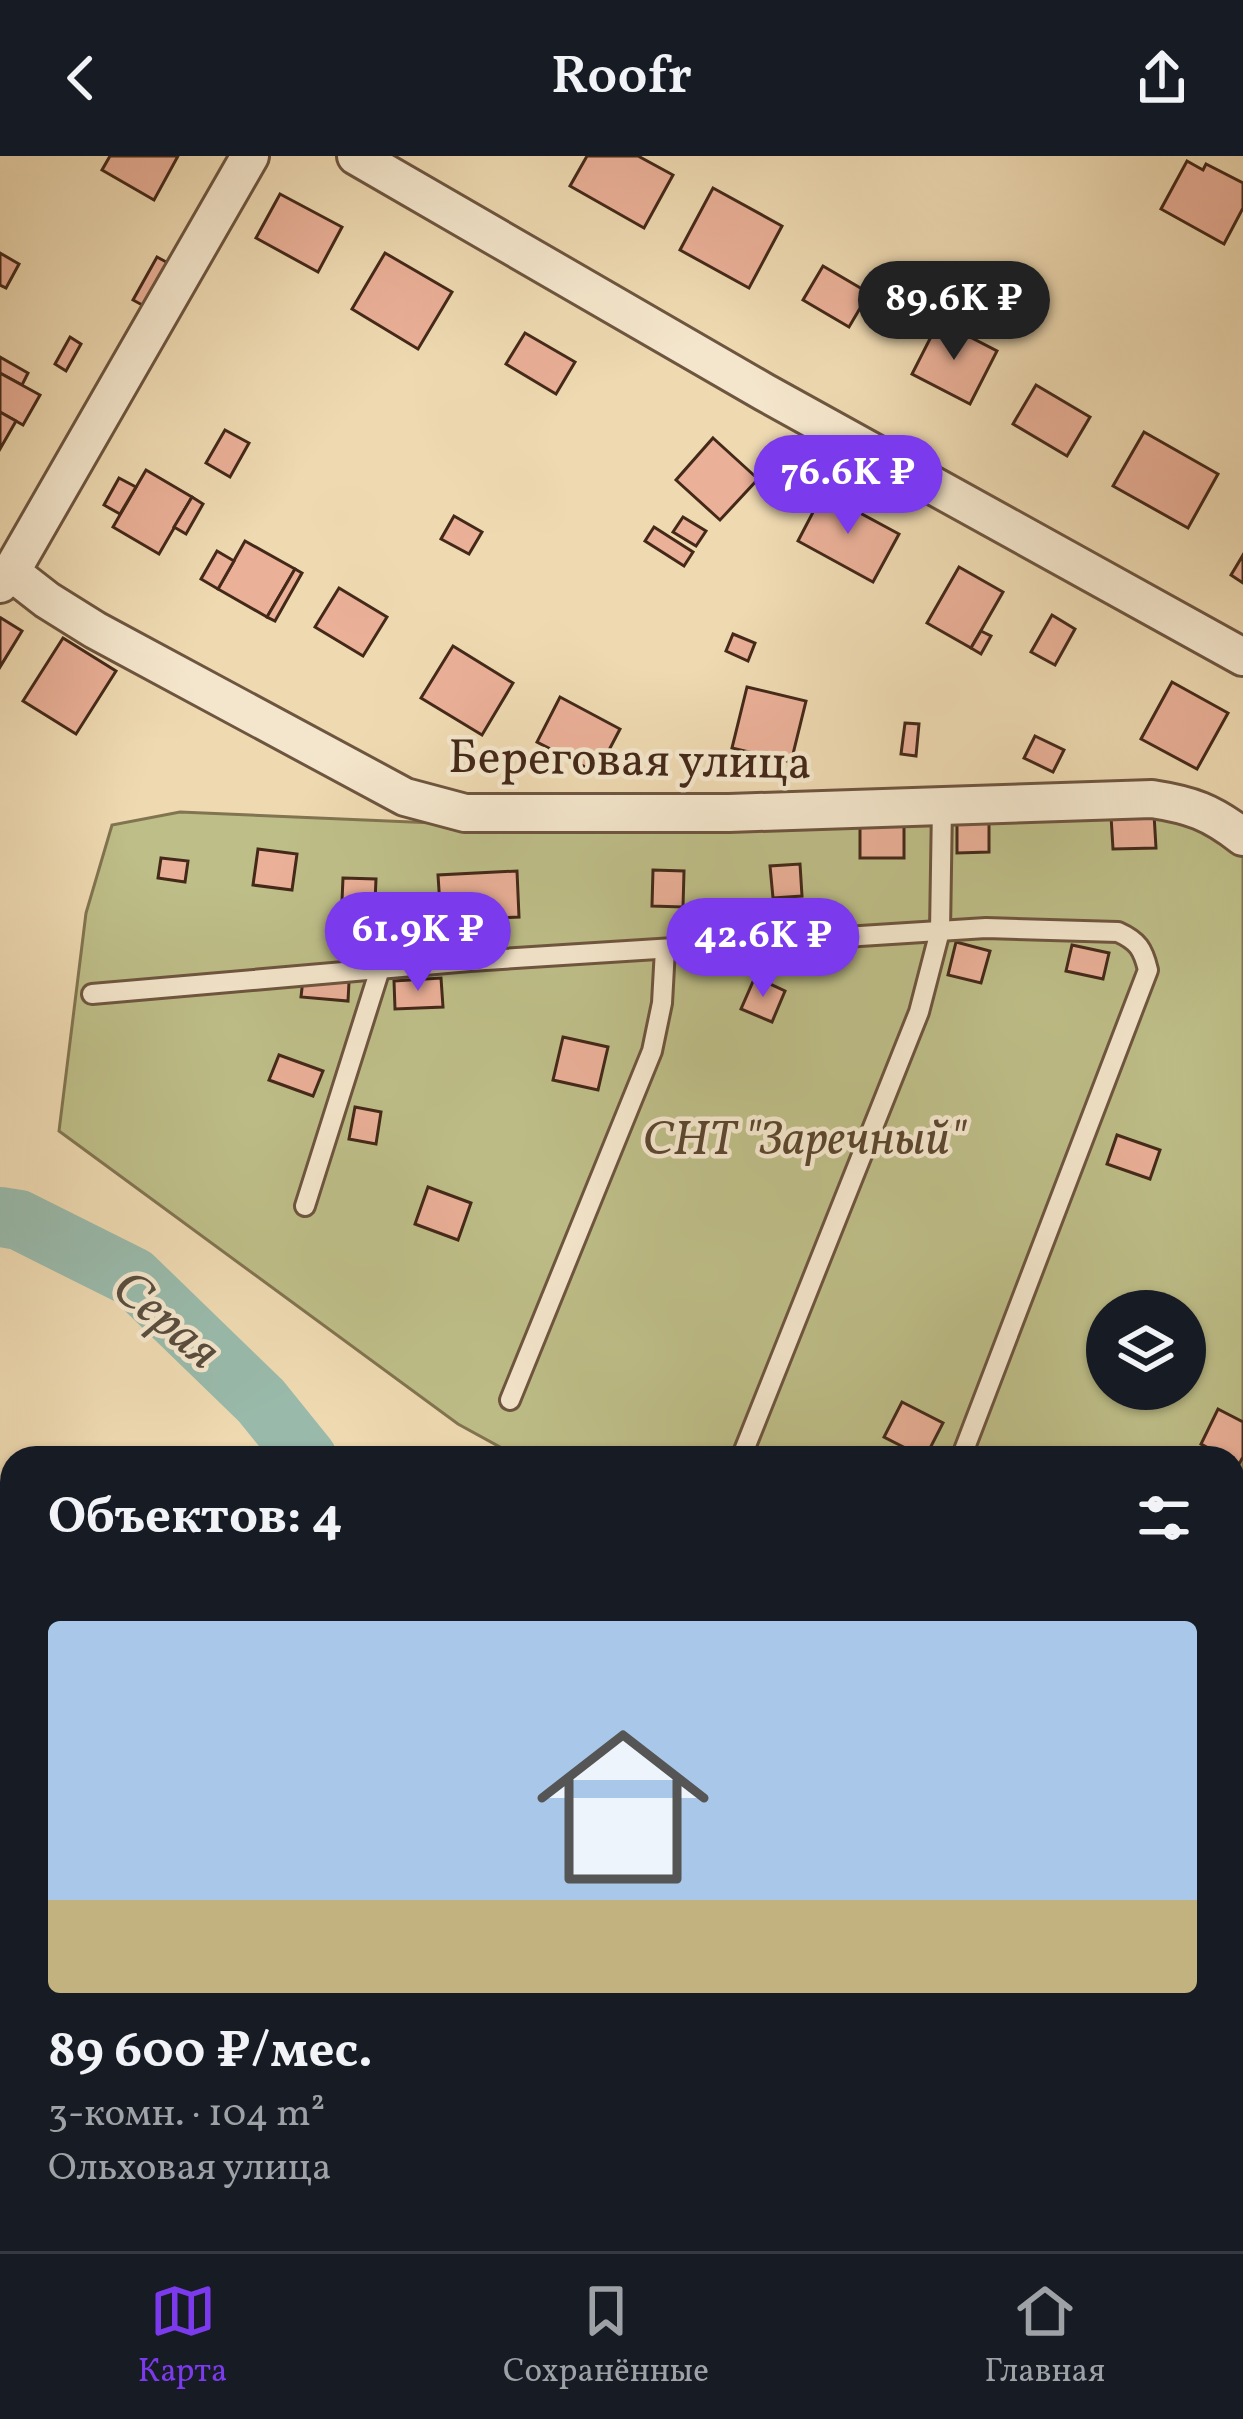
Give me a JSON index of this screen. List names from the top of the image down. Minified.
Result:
{"streets":{"street":["Береговая улица"]},"water":["Серая"],"parks":["СНТ \"Заречный\""],"page":{"header":"Roofr","price":["89.6K ₽","76.6K ₽","61.9K ₽","42.6K ₽"],"heading":"Объектов: 4","list":[{"name":"89 600 ₽/мес.","note":"3-комн. · 104 m² · Ольховая улица"}],"tabs":["Карта","Сохранённые","Главная"]}}
